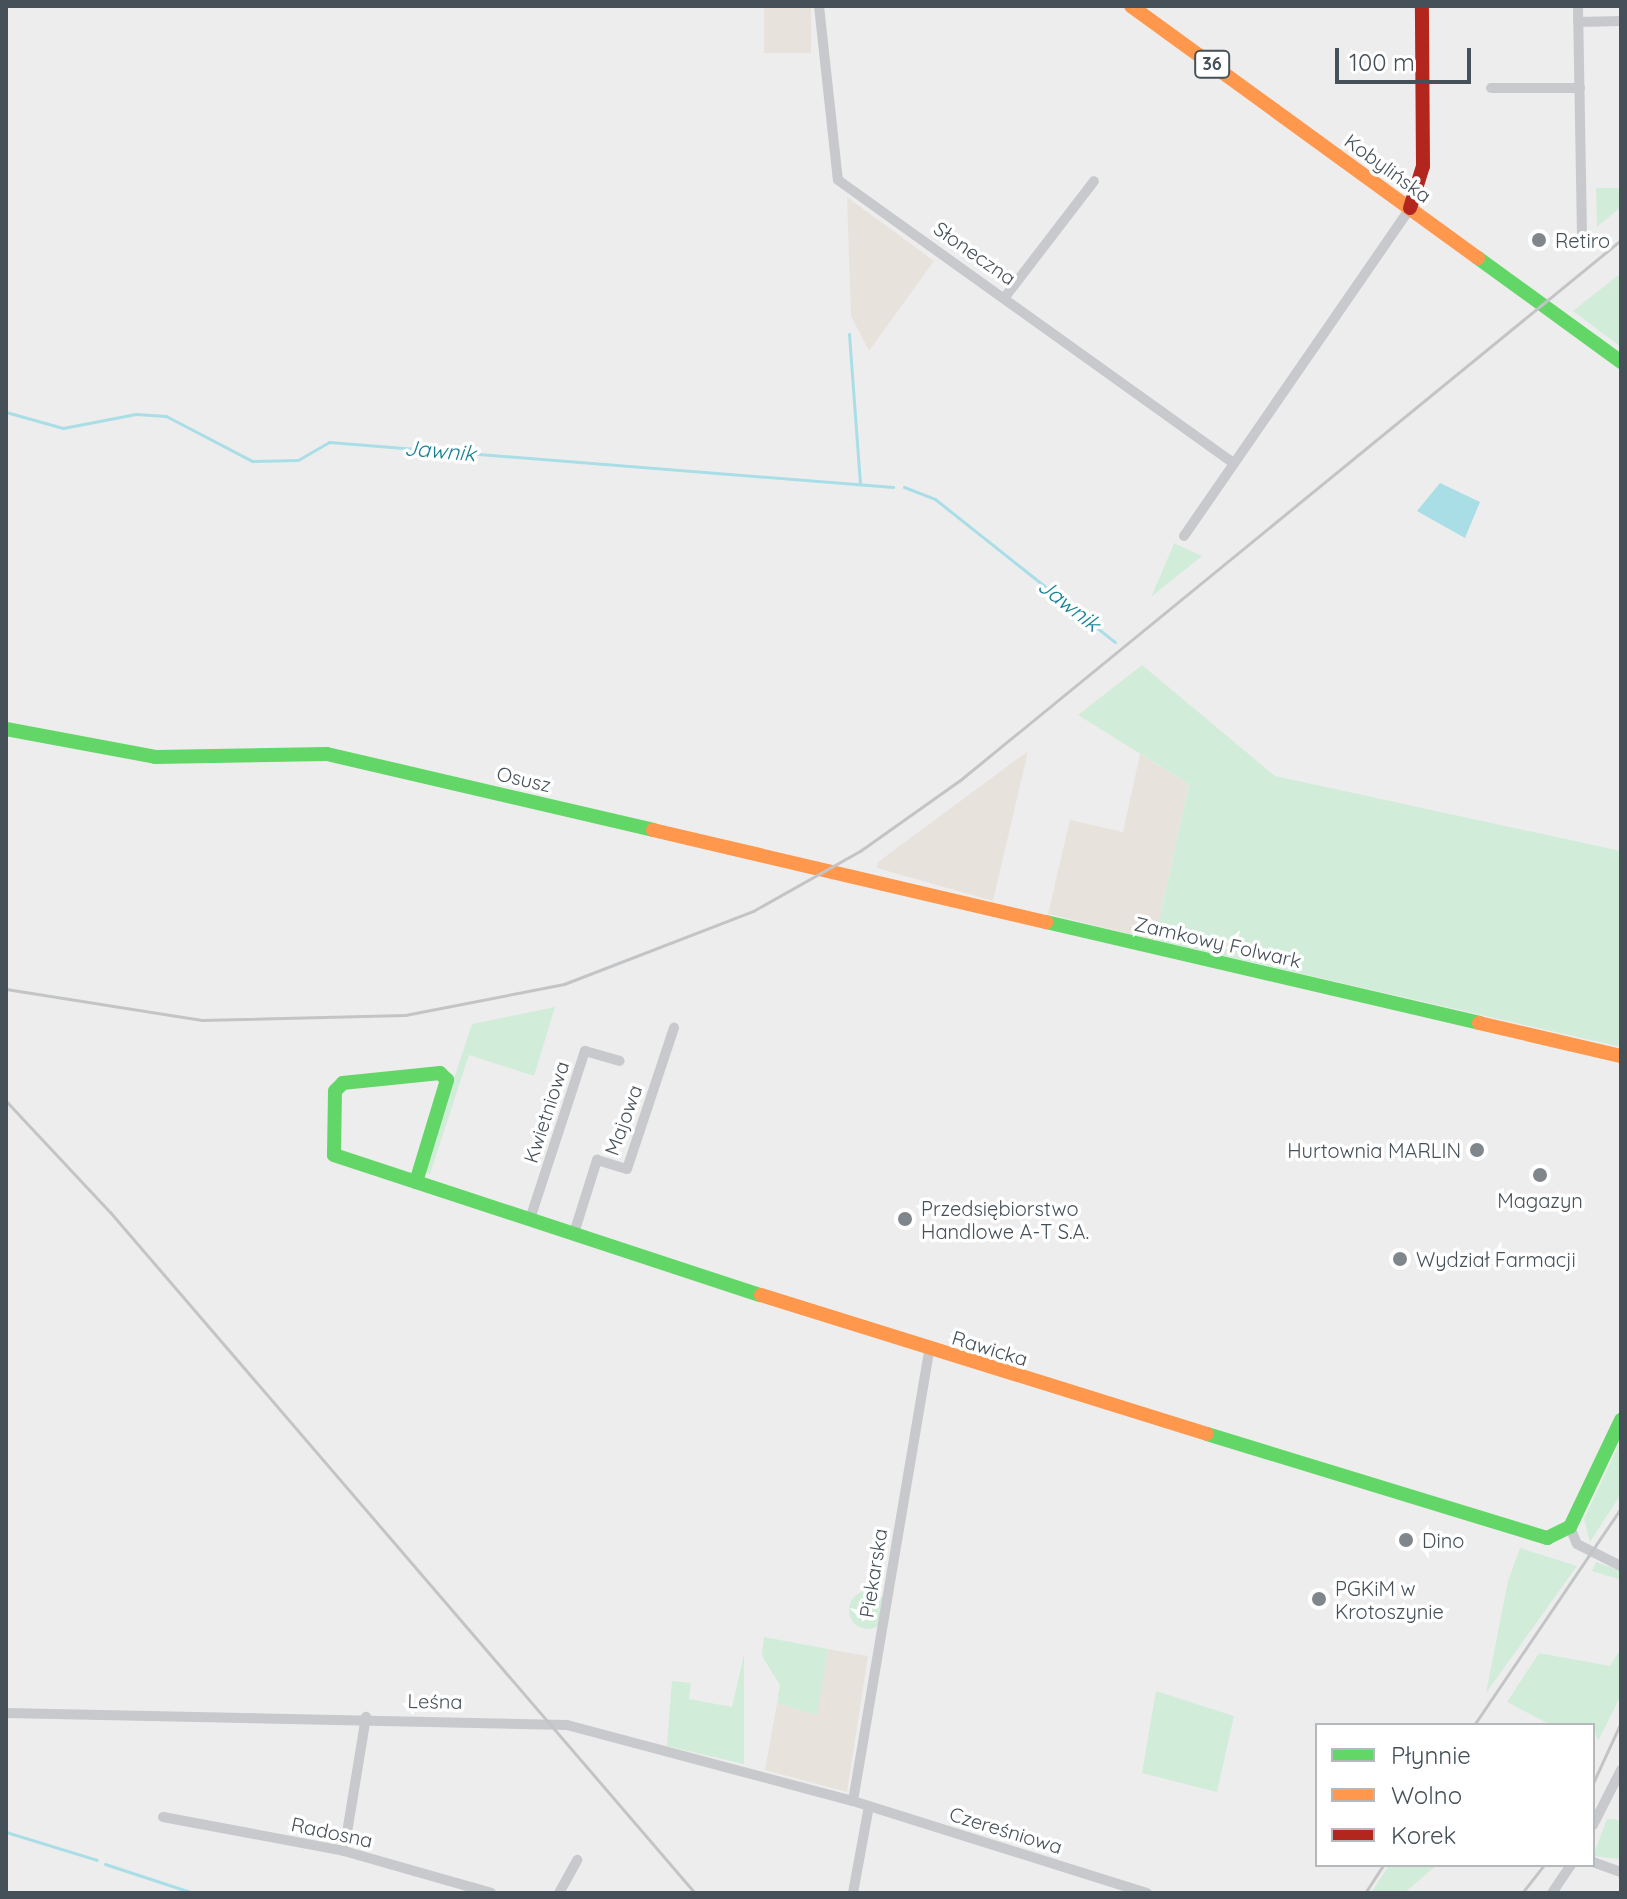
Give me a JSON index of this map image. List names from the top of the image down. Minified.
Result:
{"streets":{"street":["36","Kobylińska","Słoneczna","Osusz","Zamkowy Folwark","Kwietniowa","Majowa","Rawicka","Piekarska","Leśna","Czereśniowa","Radosna"]},"crossings":[["Osusz","Zamkowy Folwark"],["Kwietniowa","Rawicka"],["Majowa","Rawicka"],["Rawicka","Piekarska"],["Piekarska","Leśna"],["Piekarska","Czereśniowa"],["Leśna","Czereśniowa"]],"water":["Jawnik"],"places":["Retiro","Hurtownia MARLIN","Magazyn","Przedsiębiorstwo Handlowe A-T S.A.","Wydział Farmacji","Dino","PGKiM w Krotoszynie"],"legend":["Płynnie","Wolno","Korek"],"scale_bar":"100 m"}
